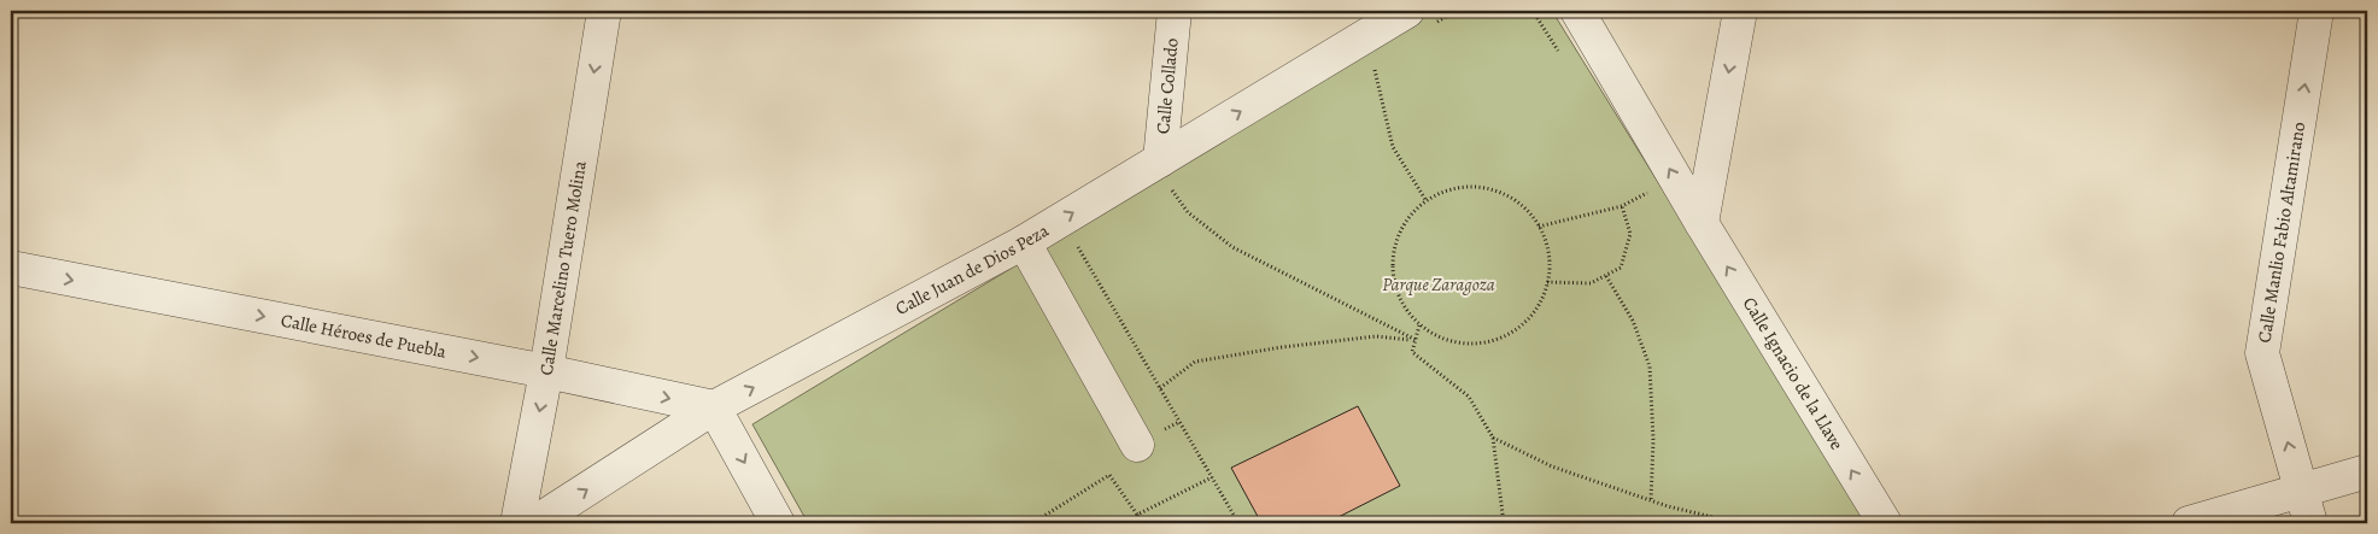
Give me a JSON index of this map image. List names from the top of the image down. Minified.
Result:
{"streets":{"street":["Calle Collado","Calle Manlio Fabio Altamirano","Calle Marcelino Tuero Molina","Calle Juan de Dios Peza","Calle Héroes de Puebla","Calle Ignacio de la Llave"]},"crossings":[["Calle Collado","Calle Juan de Dios Peza"],["Calle Marcelino Tuero Molina","Calle Héroes de Puebla"],["Calle Juan de Dios Peza","Calle Héroes de Puebla"]],"one_way":["Calle Manlio Fabio Altamirano","Calle Marcelino Tuero Molina","Calle Juan de Dios Peza","Calle Héroes de Puebla","Calle Ignacio de la Llave"],"parks":["Parque Zaragoza"]}
